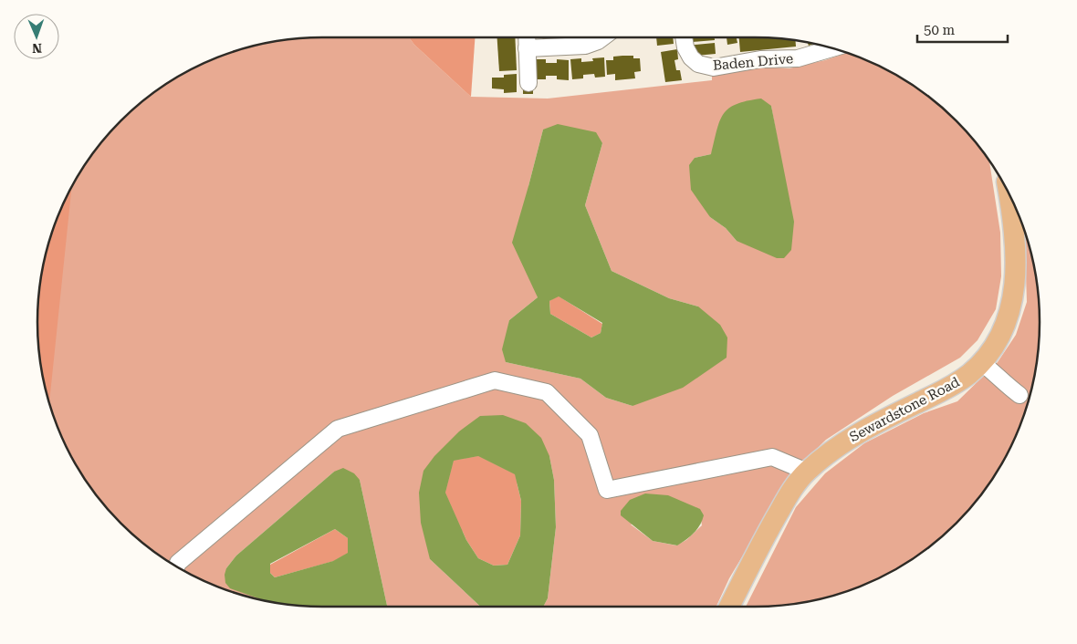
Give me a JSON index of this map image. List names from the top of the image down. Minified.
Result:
{"streets":{"main road":["Sewardstone Road"],"street":["Baden Drive"]},"scale_bar":"50 m","north":"bottom"}
